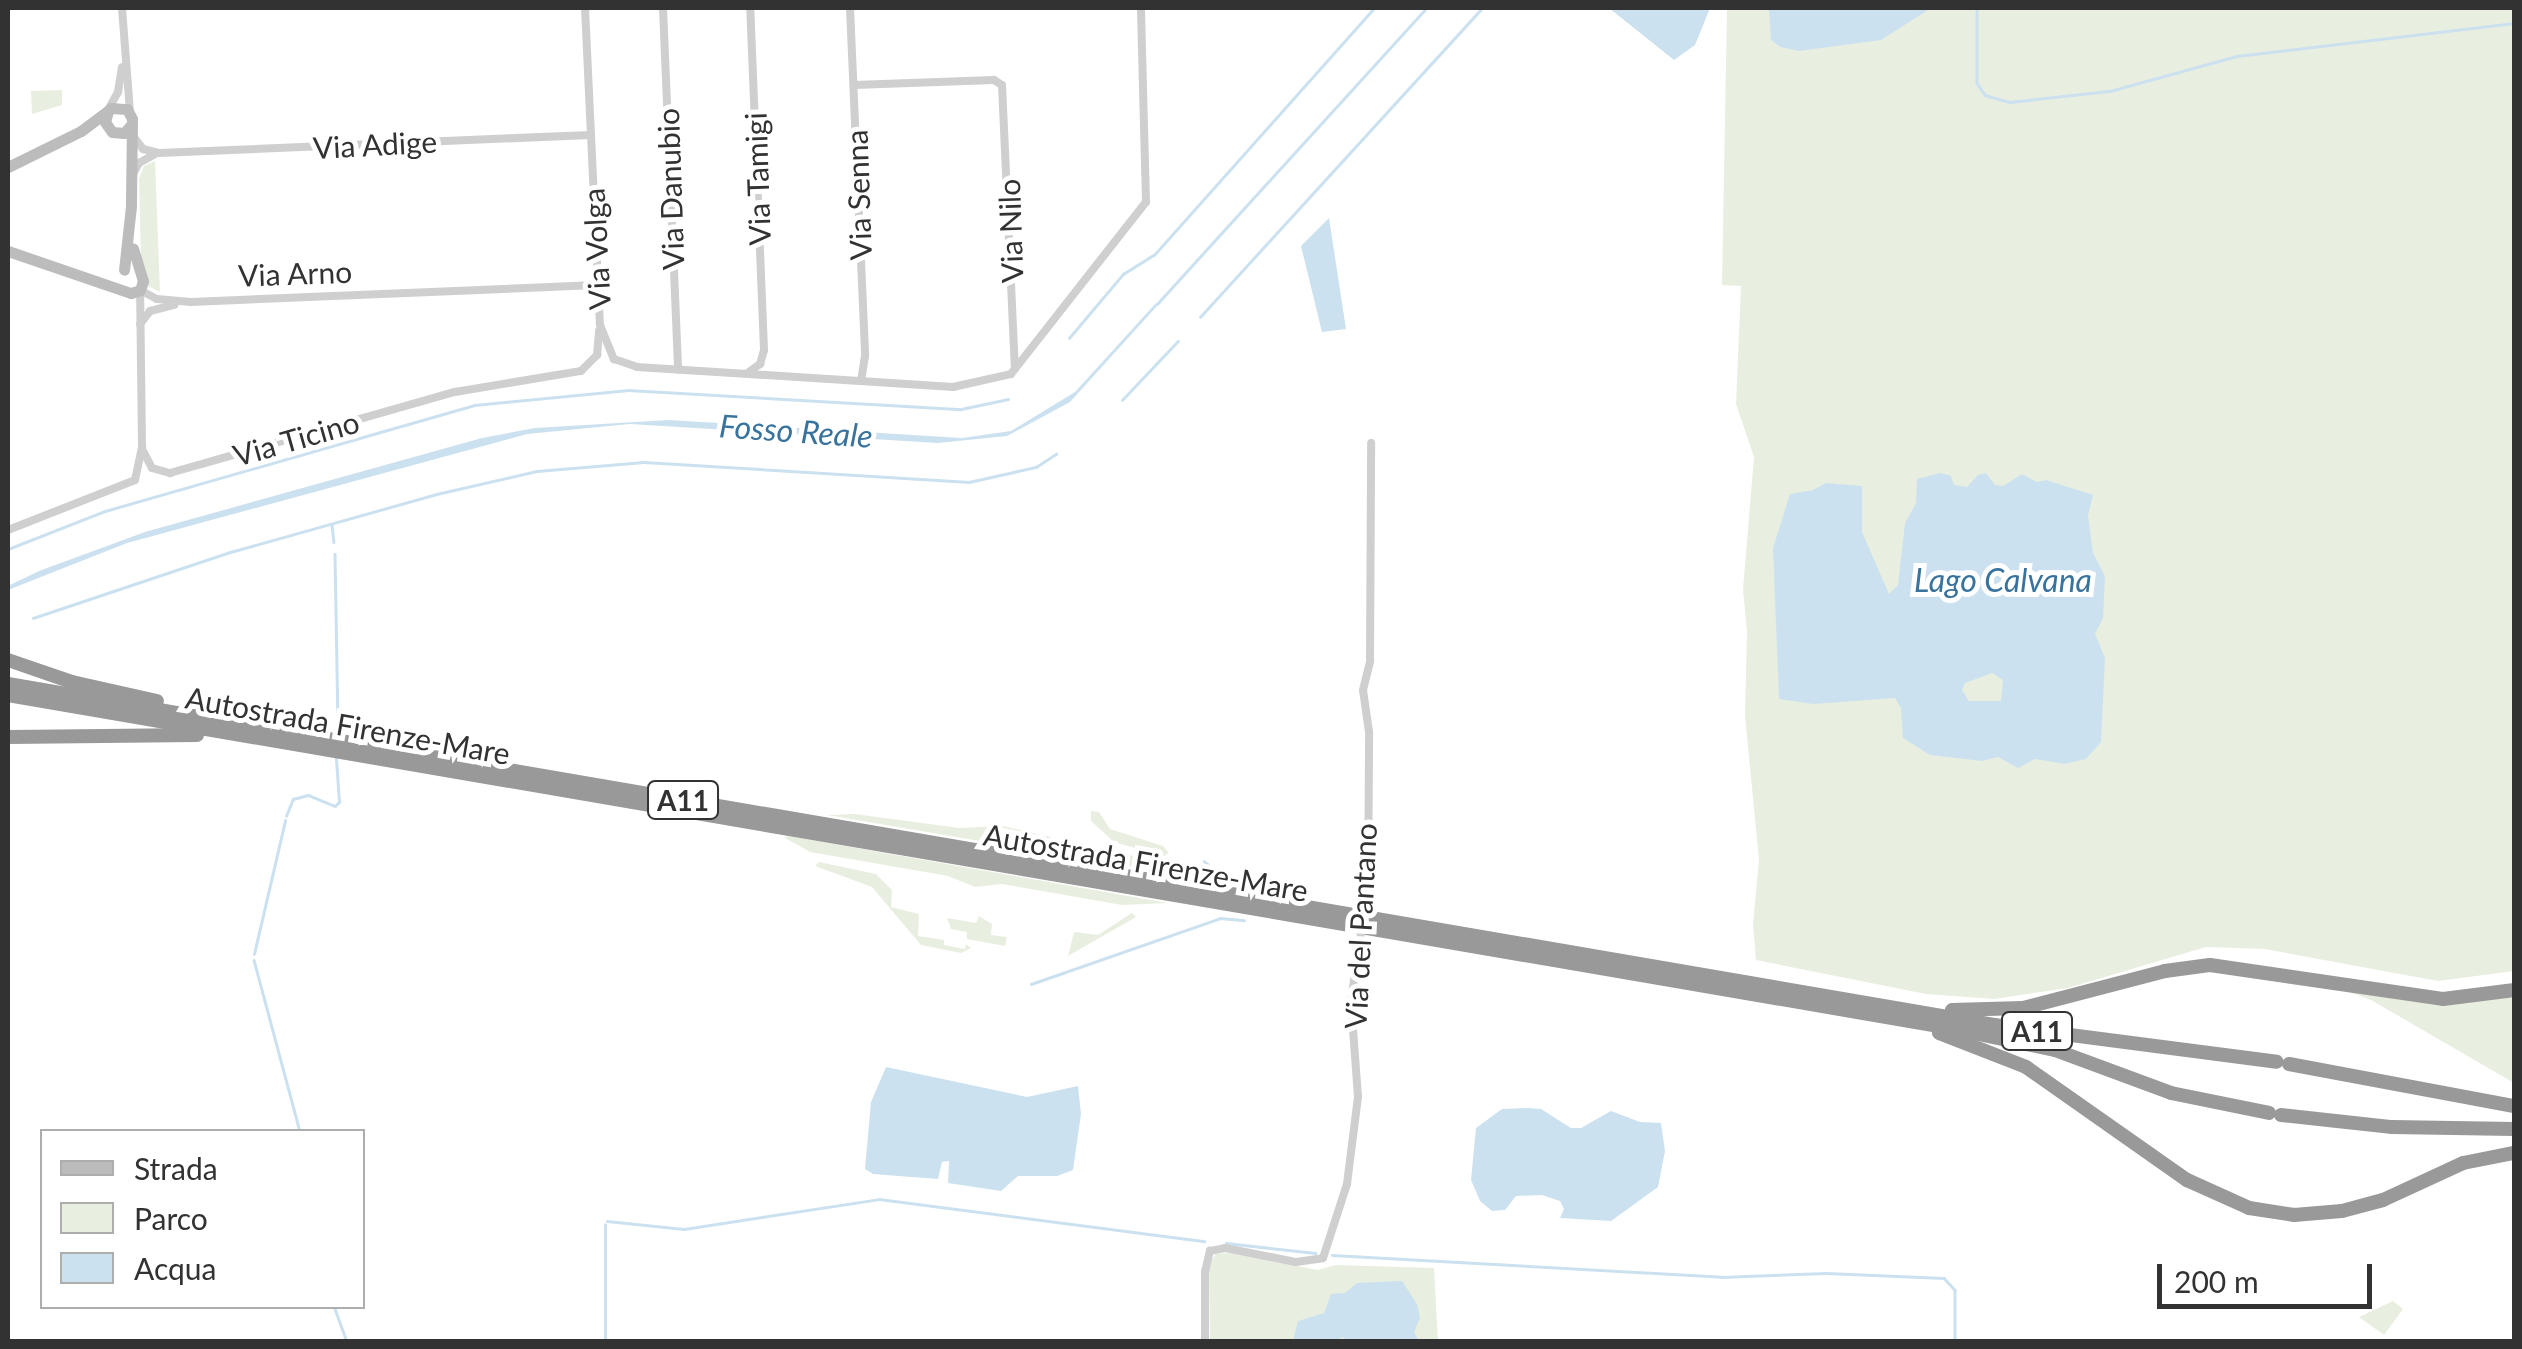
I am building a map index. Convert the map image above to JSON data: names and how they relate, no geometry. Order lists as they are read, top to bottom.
{
  "streets": {
    "highway": ["Autostrada Firenze-Mare", "A11"],
    "street": [
      "Via Adige",
      "Via Tamigi",
      "Via Danubio",
      "Via Senna",
      "Via Nilo",
      "Via Volga",
      "Via Arno",
      "Via Ticino",
      "Via del Pantano"
    ]
  },
  "crossings": [
    ["Via Adige", "Via Volga"],
    ["Via Danubio", "Via Volga"],
    ["Via Senna", "Via Nilo"],
    ["Via Senna", "Via Volga"],
    ["Via Volga", "Via Arno"],
    ["Via Volga", "Via Ticino"]
  ],
  "water": ["Fosso Reale", "Lago Calvana"],
  "legend": ["Strada", "Parco", "Acqua"],
  "scale_bar": "200 m"
}
